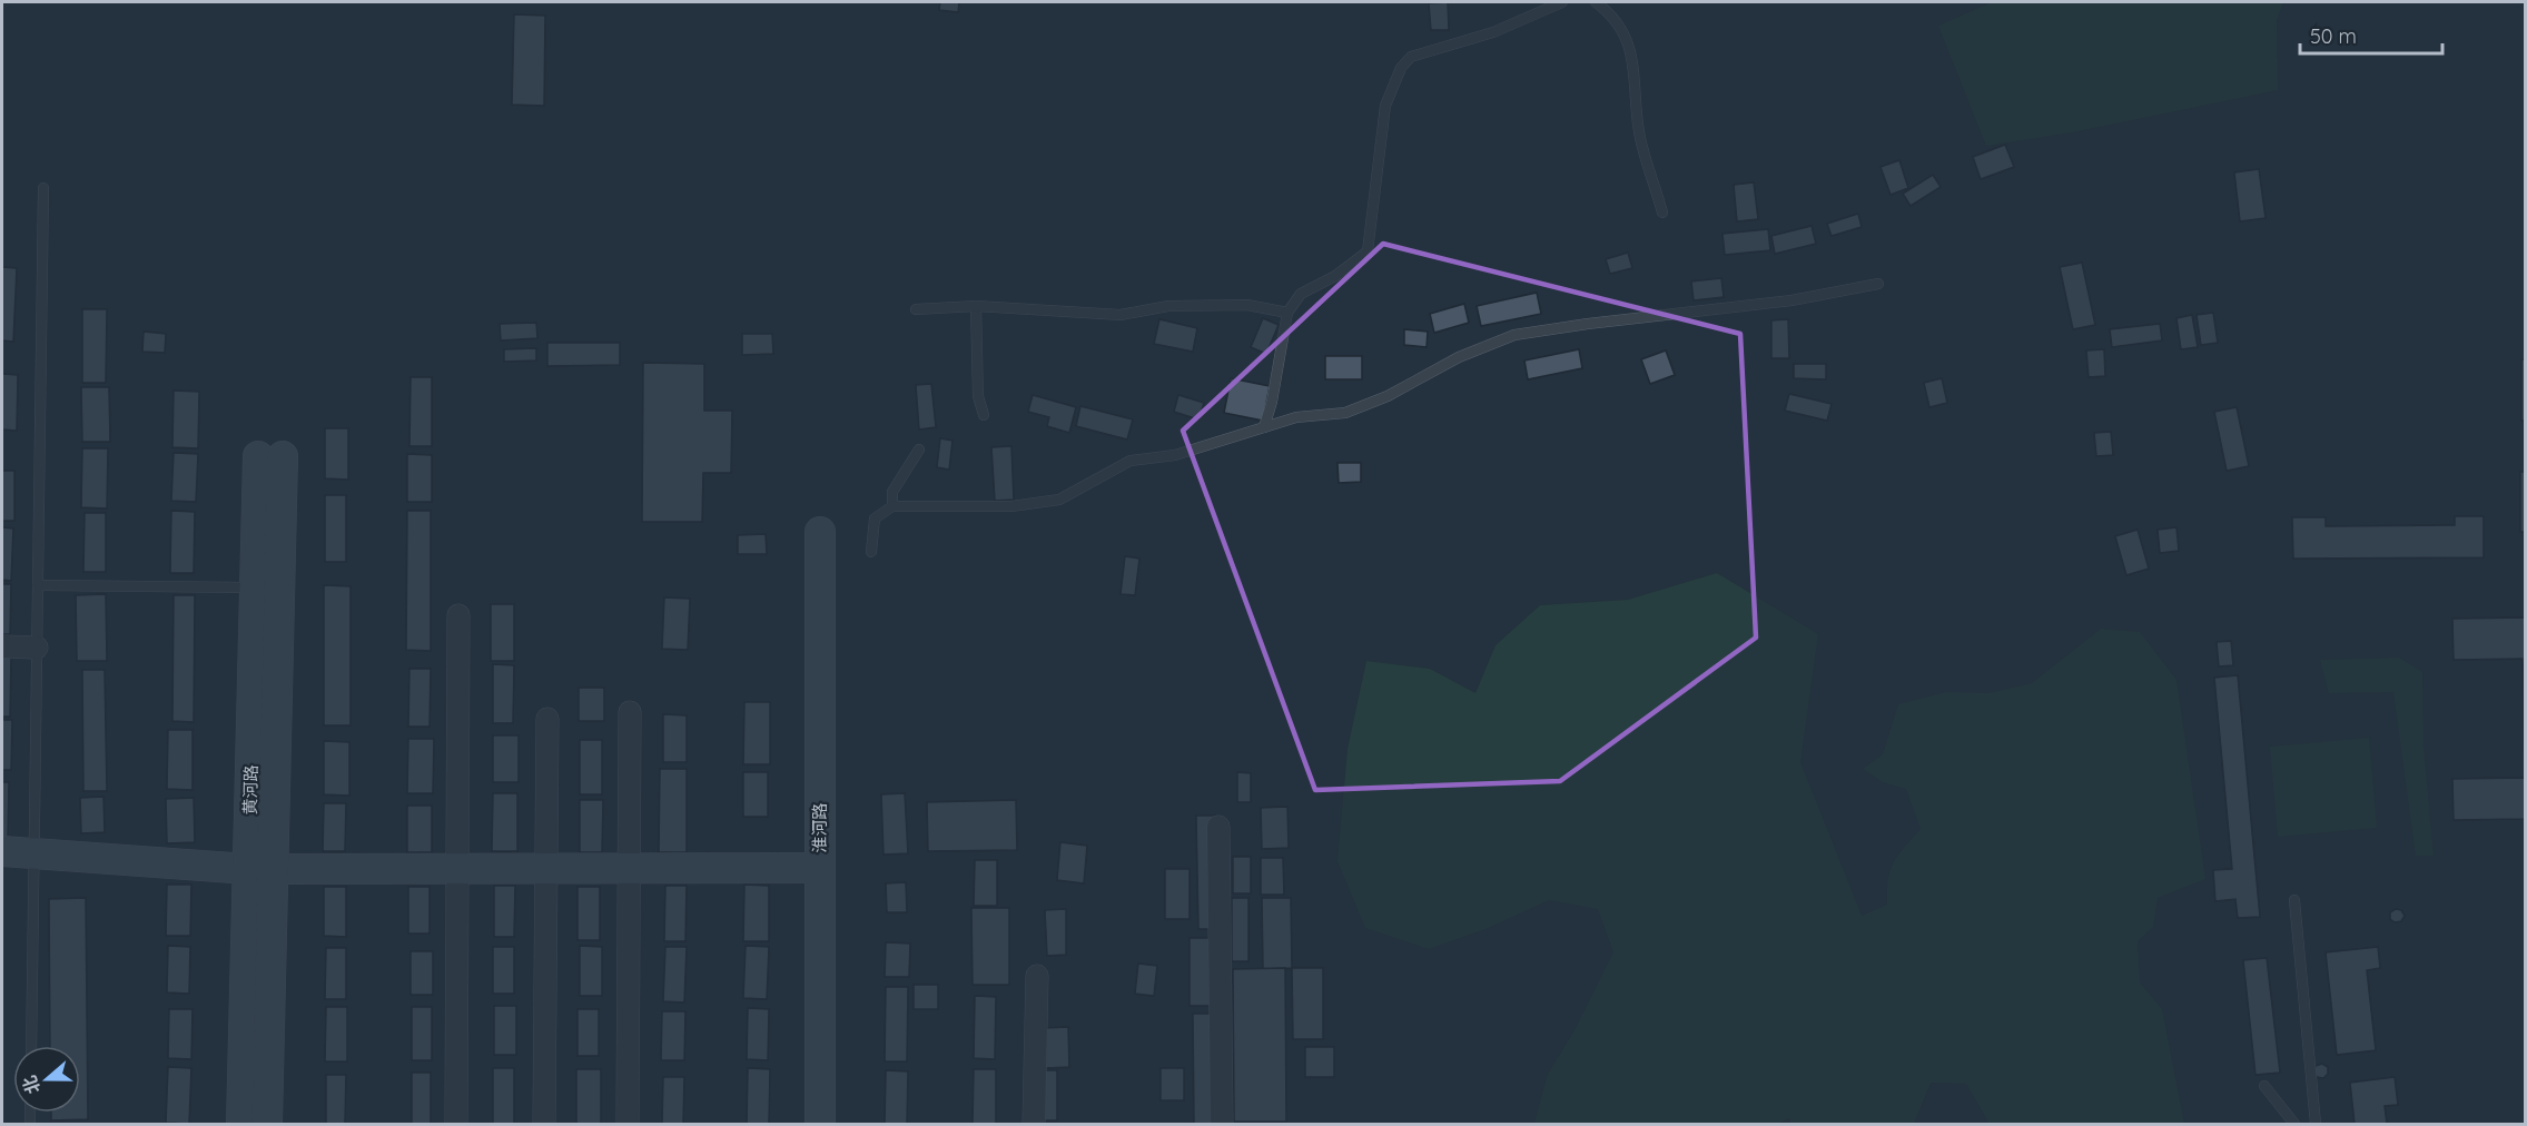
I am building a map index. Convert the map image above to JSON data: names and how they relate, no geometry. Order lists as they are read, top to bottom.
{
  "streets": {
    "street": ["黄河路", "淮河路"]
  },
  "scale_bar": "50 m",
  "north": "left"
}
